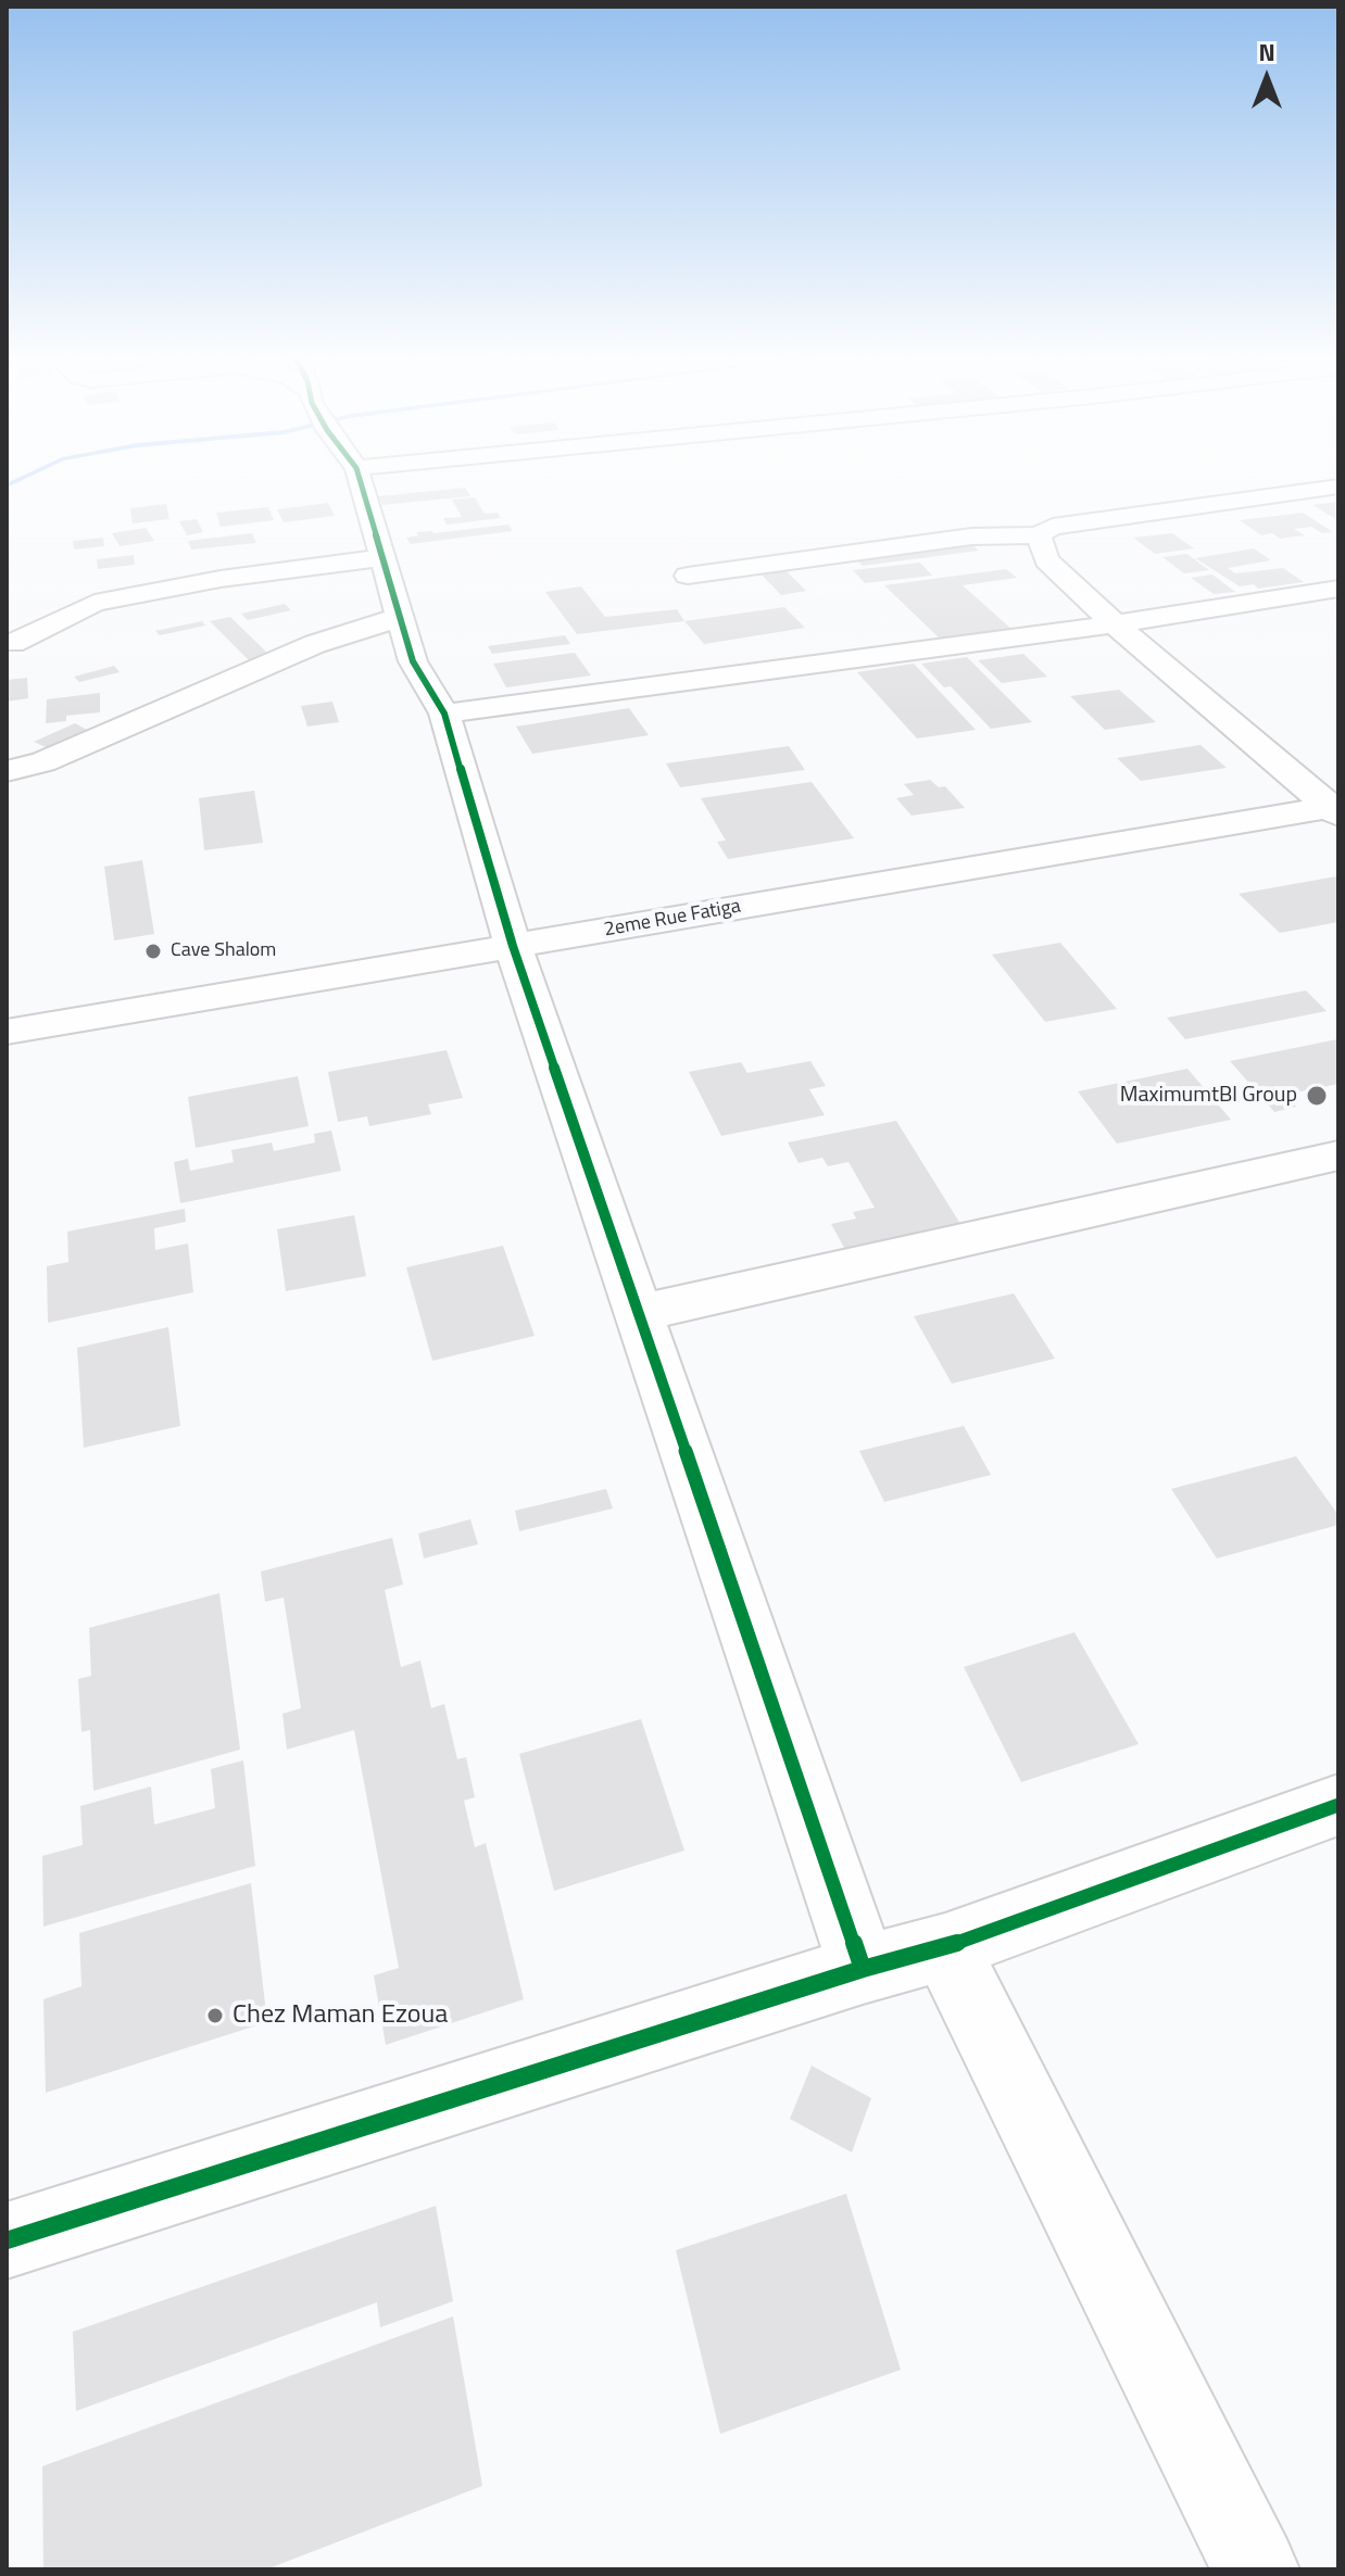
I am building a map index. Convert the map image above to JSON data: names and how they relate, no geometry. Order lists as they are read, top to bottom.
{
  "streets": {
    "street": ["2eme Rue Fatiga"]
  },
  "places": ["Cave Shalom", "MaximumtBl Group", "Chez Maman Ezoua"],
  "north": "top"
}
